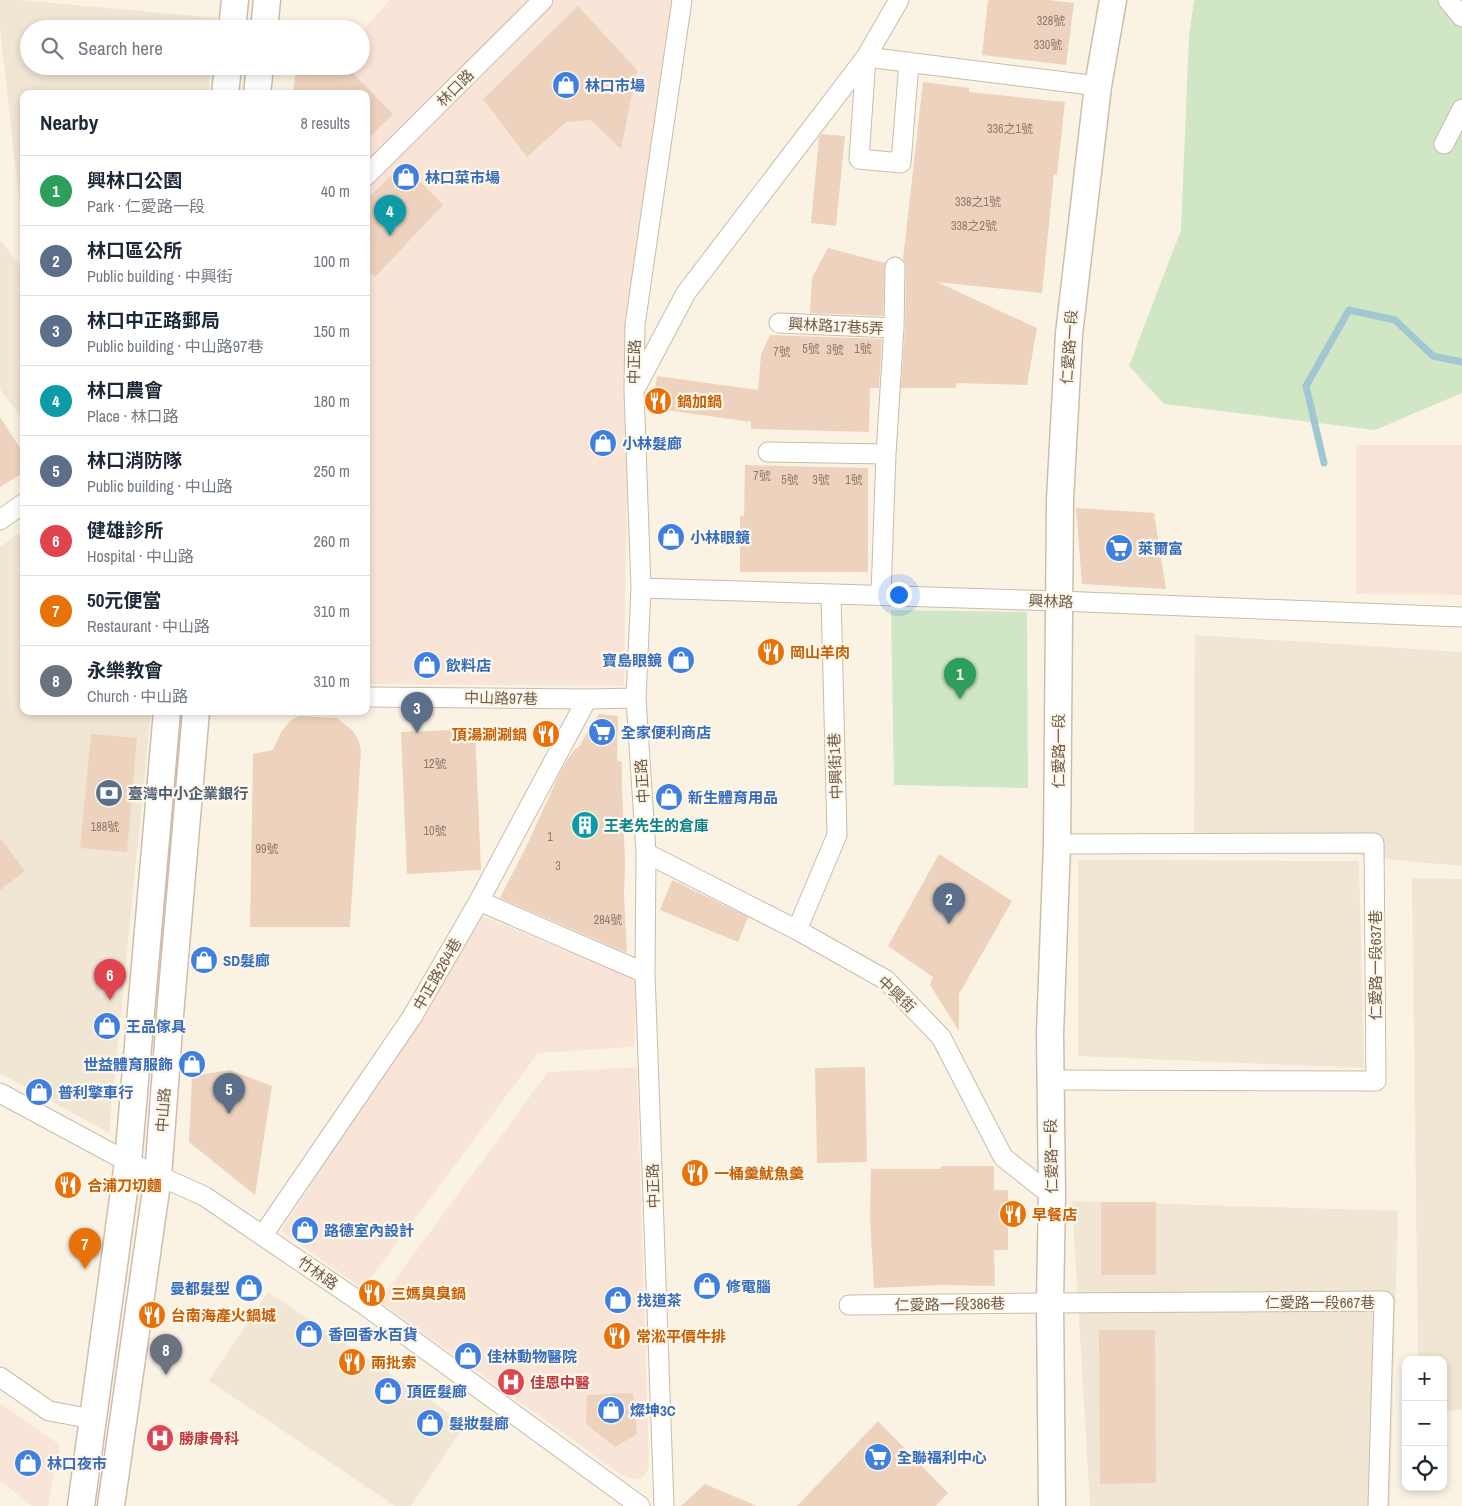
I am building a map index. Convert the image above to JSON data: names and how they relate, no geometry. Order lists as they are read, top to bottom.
{
  "streets": {
    "main road": ["仁愛路一段", "中山路"],
    "street": [
      "林口路",
      "興林路17巷5弄",
      "中正路",
      "興林路",
      "中山路97巷",
      "中興街1巷",
      "仁愛路一段637巷",
      "中正路264巷",
      "中興街",
      "竹林路",
      "仁愛路一段667巷",
      "仁愛路一段386巷"
    ]
  },
  "crossings": [
    ["仁愛路一段", "興林路"],
    ["仁愛路一段", "仁愛路一段637巷"],
    ["仁愛路一段", "中興街"],
    ["仁愛路一段", "仁愛路一段667巷"],
    ["仁愛路一段", "仁愛路一段386巷"],
    ["中正路", "興林路"],
    ["中正路", "中山路97巷"],
    ["中正路", "中興街"],
    ["興林路", "中興街1巷"],
    ["中山路97巷", "中正路264巷"],
    ["中興街1巷", "中興街"],
    ["中正路264巷", "竹林路"],
    ["中山路", "竹林路"],
    ["仁愛路一段667巷", "仁愛路一段386巷"]
  ],
  "places": {
    "shop": [
      "林口市場",
      "林口菜市場",
      "小林髮廊",
      "小林眼鏡",
      "寶島眼鏡",
      "飲料店",
      "新生體育用品",
      "SD髮廊",
      "王品傢具",
      "世益體育服飾",
      "普利擎車行",
      "路德室內設計",
      "修電腦",
      "曼都髮型",
      "找道茶",
      "香回香水百貨",
      "佳林動物醫院",
      "頂匠髮廊",
      "燦坤3C",
      "髮妝髮廊",
      "林口夜市"
    ],
    "restaurant": [
      "鍋加鍋",
      "岡山羊肉",
      "頂湯涮涮鍋",
      "一桶羹魷魚羹",
      "合浦刀切麵",
      "早餐店",
      "三媽臭臭鍋",
      "台南海產火鍋城",
      "常淞平價牛排",
      "兩批索"
    ],
    "supermarket": ["萊爾富", "全家便利商店", "全聯福利中心"],
    "bank": ["臺灣中小企業銀行"],
    "building": ["王老先生的倉庫"],
    "hospital": ["佳恩中醫", "勝康骨科"]
  },
  "house_numbers": [
    "328號",
    "330號",
    "336之1號",
    "338之1號",
    "338之2號",
    "5號",
    "1號",
    "3號",
    "7號",
    "7號",
    "5號",
    "3號",
    "1號",
    "12號",
    "188號",
    "10號",
    "1",
    "99號",
    "3",
    "284號"
  ],
  "page": {
    "search": "Search here",
    "heading": ["Nearby", "8 results"],
    "list": [
      {
        "mark": "1",
        "name": "興林口公園",
        "note": "Park · 仁愛路一段",
        "value": "40 m"
      },
      {
        "mark": "2",
        "name": "林口區公所",
        "note": "Public building · 中興街",
        "value": "100 m"
      },
      {
        "mark": "3",
        "name": "林口中正路郵局",
        "note": "Public building · 中山路97巷",
        "value": "150 m"
      },
      {
        "mark": "4",
        "name": "林口農會",
        "note": "Place · 林口路",
        "value": "180 m"
      },
      {
        "mark": "5",
        "name": "林口消防隊",
        "note": "Public building · 中山路",
        "value": "250 m"
      },
      {
        "mark": "6",
        "name": "健雄診所",
        "note": "Hospital · 中山路",
        "value": "260 m"
      },
      {
        "mark": "7",
        "name": "50元便當",
        "note": "Restaurant · 中山路",
        "value": "310 m"
      },
      {
        "mark": "8",
        "name": "永樂教會",
        "note": "Church · 中山路",
        "value": "310 m"
      }
    ],
    "pins": [
      "4",
      "1",
      "3",
      "2",
      "6",
      "5",
      "7",
      "8"
    ],
    "map_buttons": ["+", "−"]
  }
}
